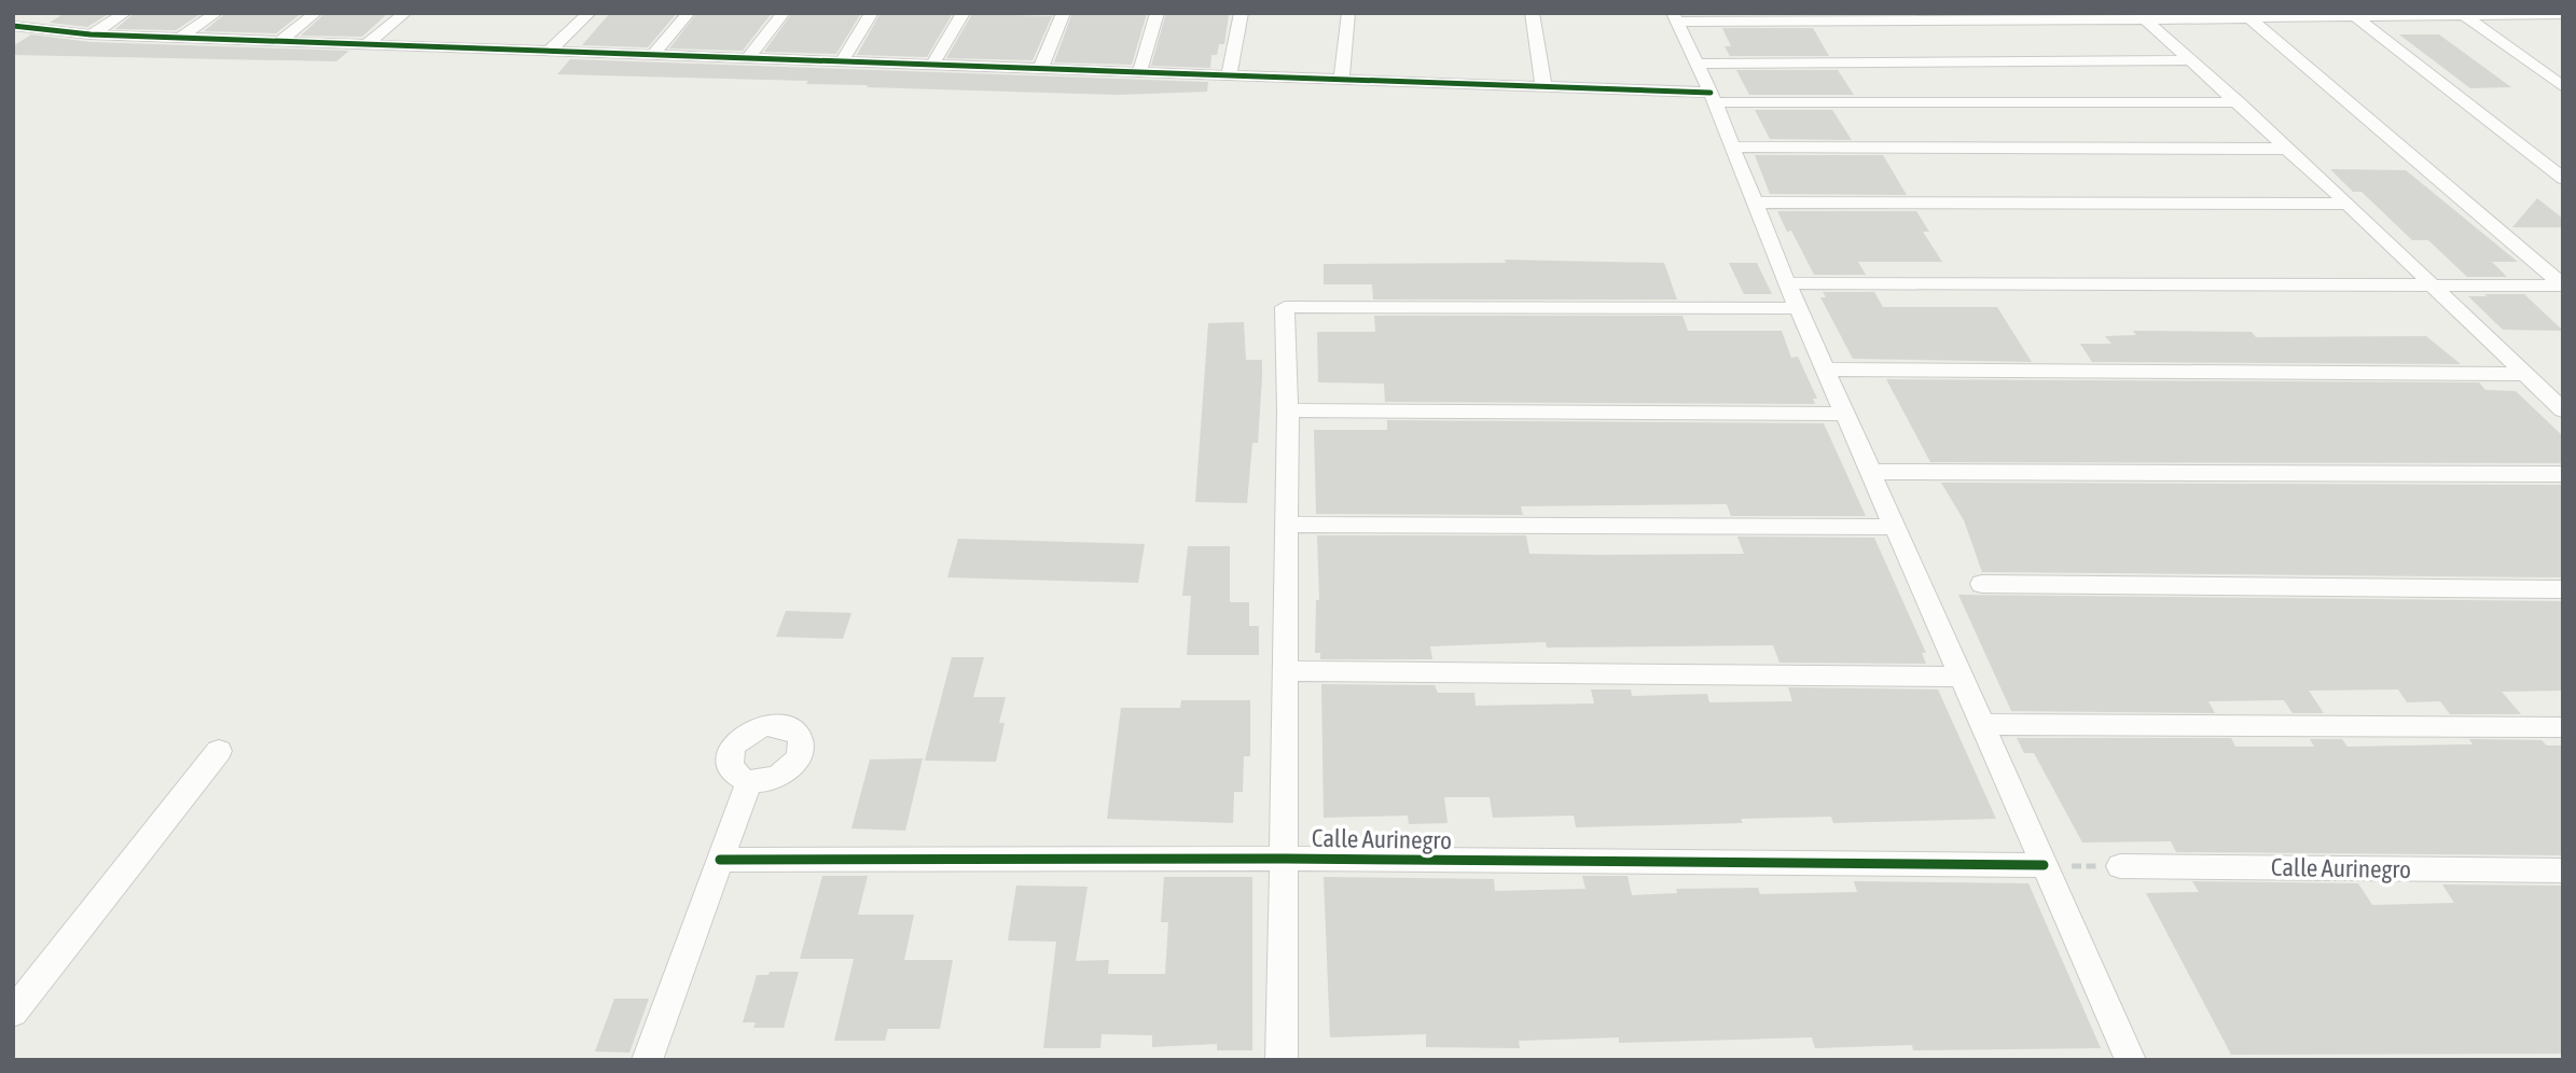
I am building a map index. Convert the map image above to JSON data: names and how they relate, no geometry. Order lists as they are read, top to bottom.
{
  "streets": {
    "street": ["Calle Aurinegro"]
  }
}
